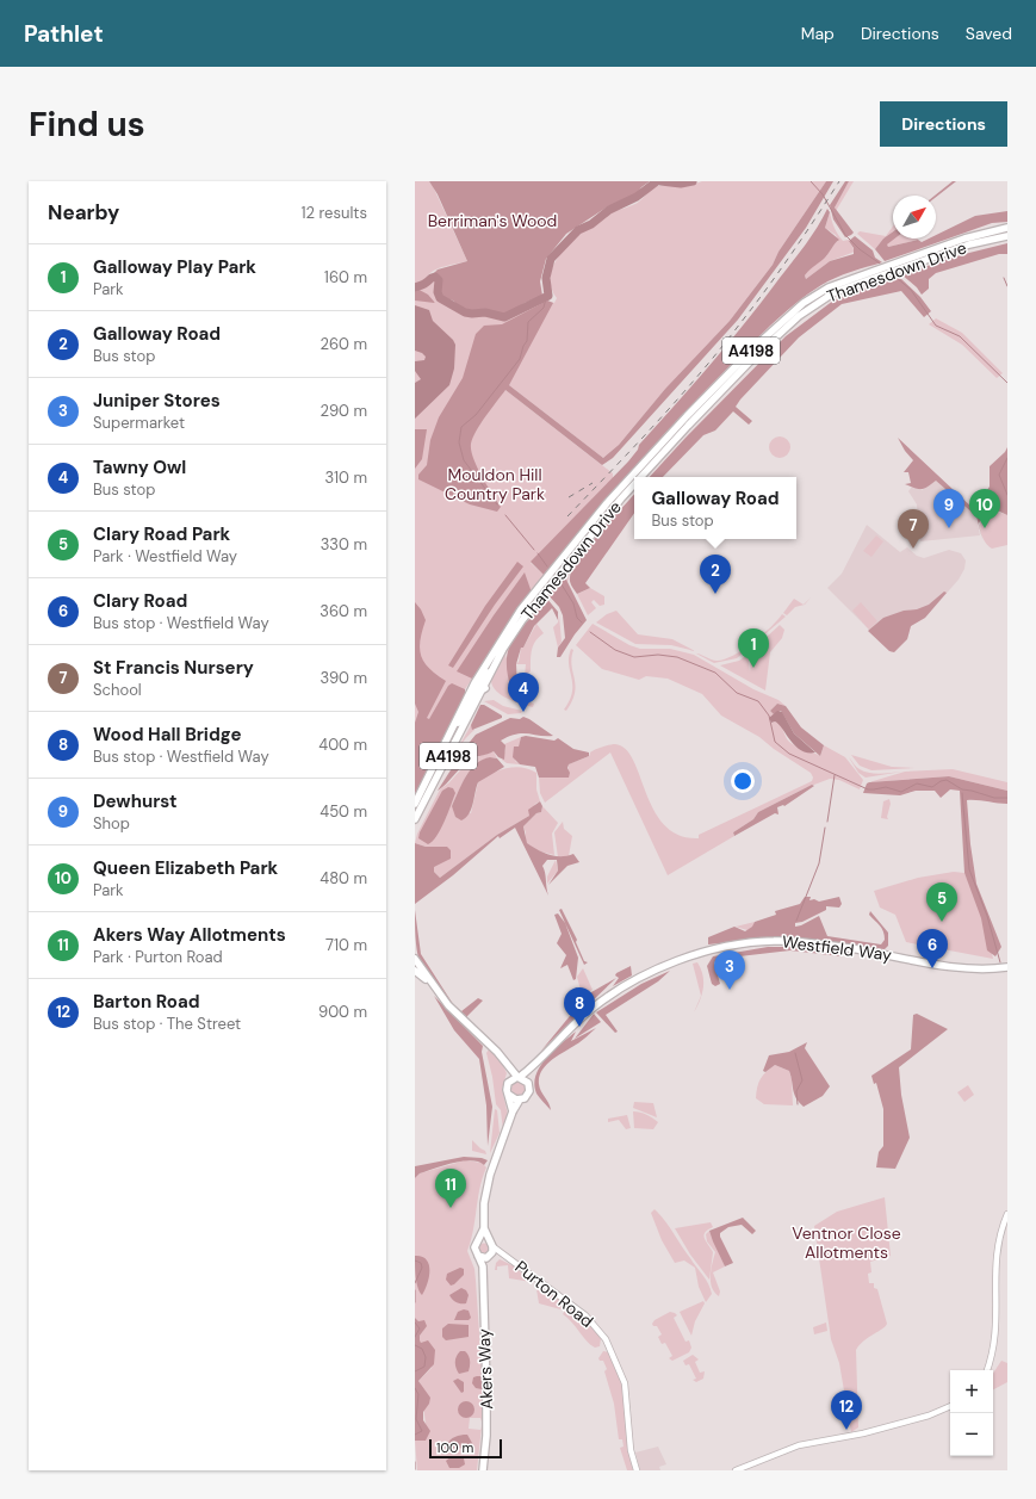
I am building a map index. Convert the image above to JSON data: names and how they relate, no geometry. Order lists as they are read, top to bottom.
{
  "streets": {
    "main road": [
      "Thamesdown Drive",
      "A4198",
      "Westfield Way",
      "Akers Way"
    ],
    "street": ["Purton Road"]
  },
  "crossings": [
    ["Thamesdown Drive", "A4198"],
    ["Purton Road", "Akers Way"]
  ],
  "parks": ["Berriman's Wood", "Mouldon Hill Country Park", "Ventnor Close Allotments"],
  "scale_bar": "100 m",
  "north": "top right",
  "page": {
    "header": "Pathlet",
    "nav": ["Map", "Directions", "Saved"],
    "buttons": "Directions",
    "title": "Find us",
    "heading": ["Nearby", "12 results"],
    "list": [
      {
        "mark": "1",
        "name": "Galloway Play Park",
        "note": "Park",
        "value": "160 m"
      },
      {
        "mark": "2",
        "name": "Galloway Road",
        "note": "Bus stop",
        "value": "260 m"
      },
      {
        "mark": "3",
        "name": "Juniper Stores",
        "note": "Supermarket",
        "value": "290 m"
      },
      {
        "mark": "4",
        "name": "Tawny Owl",
        "note": "Bus stop",
        "value": "310 m"
      },
      {
        "mark": "5",
        "name": "Clary Road Park",
        "note": "Park · Westfield Way",
        "value": "330 m"
      },
      {
        "mark": "6",
        "name": "Clary Road",
        "note": "Bus stop · Westfield Way",
        "value": "360 m"
      },
      {
        "mark": "7",
        "name": "St Francis Nursery",
        "note": "School",
        "value": "390 m"
      },
      {
        "mark": "8",
        "name": "Wood Hall Bridge",
        "note": "Bus stop · Westfield Way",
        "value": "400 m"
      },
      {
        "mark": "9",
        "name": "Dewhurst",
        "note": "Shop",
        "value": "450 m"
      },
      {
        "mark": "10",
        "name": "Queen Elizabeth Park",
        "note": "Park",
        "value": "480 m"
      },
      {
        "mark": "11",
        "name": "Akers Way Allotments",
        "note": "Park · Purton Road",
        "value": "710 m"
      },
      {
        "mark": "12",
        "name": "Barton Road",
        "note": "Bus stop · The Street",
        "value": "900 m"
      }
    ],
    "popup": ["Galloway Road", "Bus stop"],
    "pins": [
      "9",
      "10",
      "7",
      "2",
      "1",
      "4",
      "5",
      "6",
      "3",
      "8",
      "11",
      "12"
    ],
    "map_buttons": ["+", "−"],
    "scale": "100 m"
  }
}
